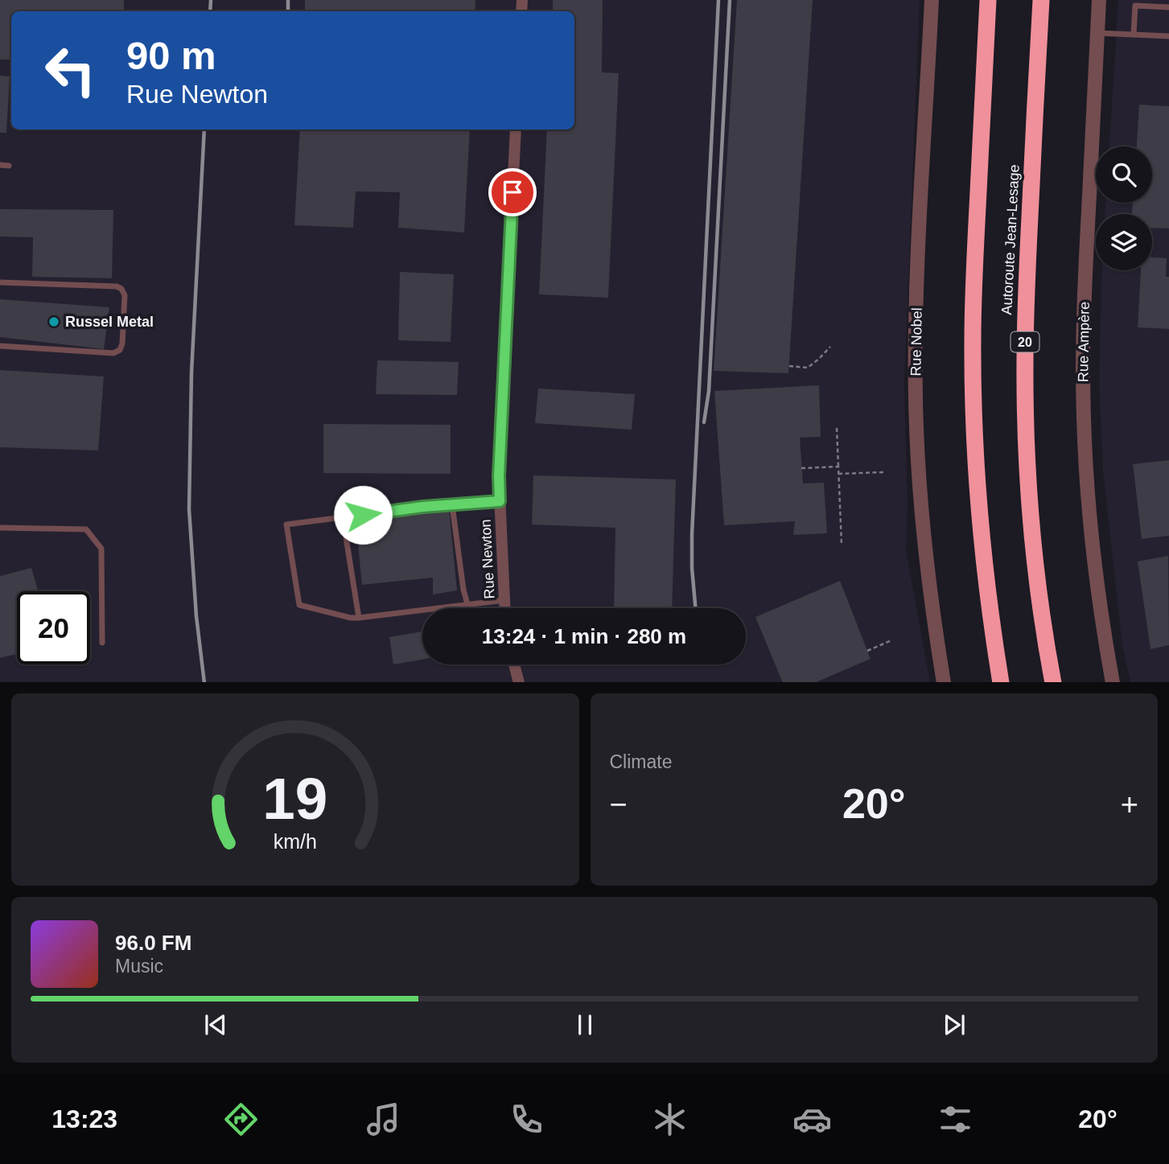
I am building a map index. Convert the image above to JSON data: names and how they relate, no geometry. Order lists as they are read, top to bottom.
{
  "streets": {
    "highway": ["Autoroute Jean-Lesage", "20"],
    "street": ["Rue Nobel", "Rue Ampère", "Rue Newton"]
  },
  "places": ["Russel Metal"],
  "page": {
    "turn": ["90 m", "Rue Newton"],
    "limit": "20",
    "trip": "13:24 · 1 min · 280 m",
    "tile": "Climate",
    "heat": ["−", "20°", "+"],
    "song": ["96.0 FM", "Music"],
    "tabs": ["13:23", "20°"],
    "gauge": ["19", "km/h"]
  }
}
